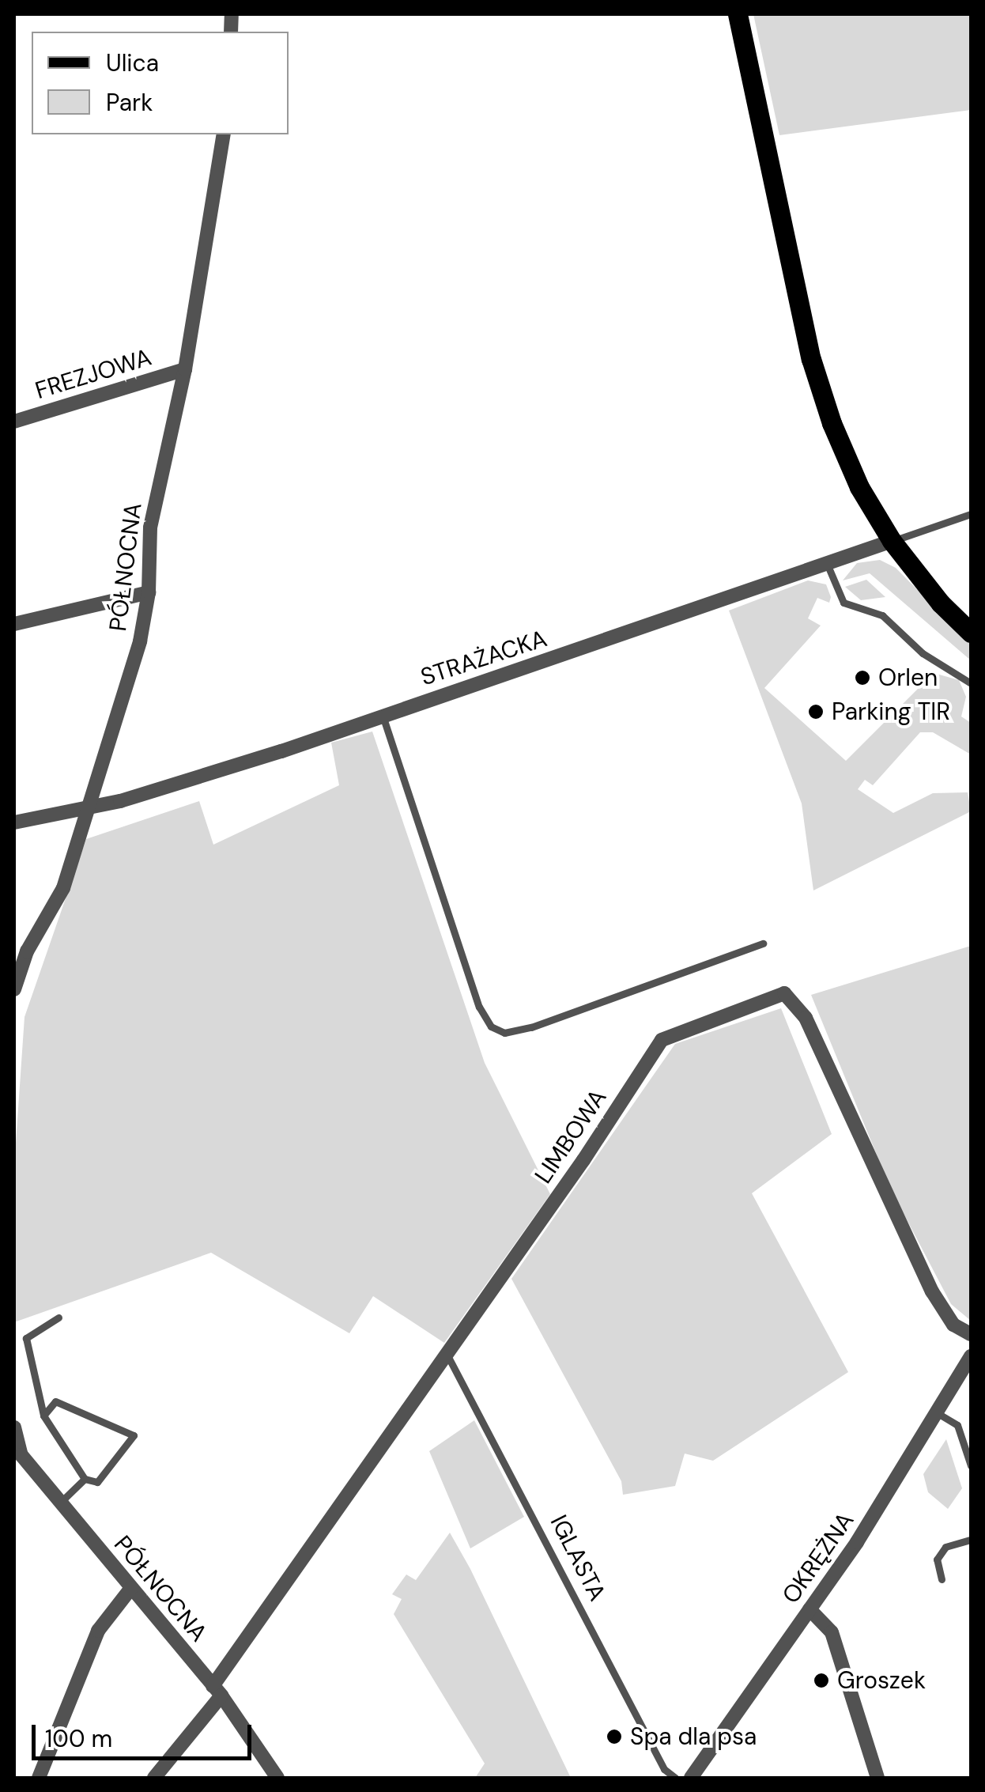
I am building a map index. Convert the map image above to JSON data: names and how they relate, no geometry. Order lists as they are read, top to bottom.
{
  "streets": {
    "street": [
      "FREZJOWA",
      "PÓŁNOCNA",
      "STRAŻACKA",
      "LIMBOWA",
      "OKRĘŻNA"
    ],
    "lane": ["IGLASTA"]
  },
  "crossings": [
    ["FREZJOWA", "PÓŁNOCNA"],
    ["PÓŁNOCNA", "STRAŻACKA"],
    ["PÓŁNOCNA", "LIMBOWA"],
    ["LIMBOWA", "IGLASTA"]
  ],
  "places": [
    "Orlen",
    "Parking TIR",
    "Groszek",
    "Spa dla psa"
  ],
  "legend": ["Ulica", "Park"],
  "scale_bar": "100 m"
}
